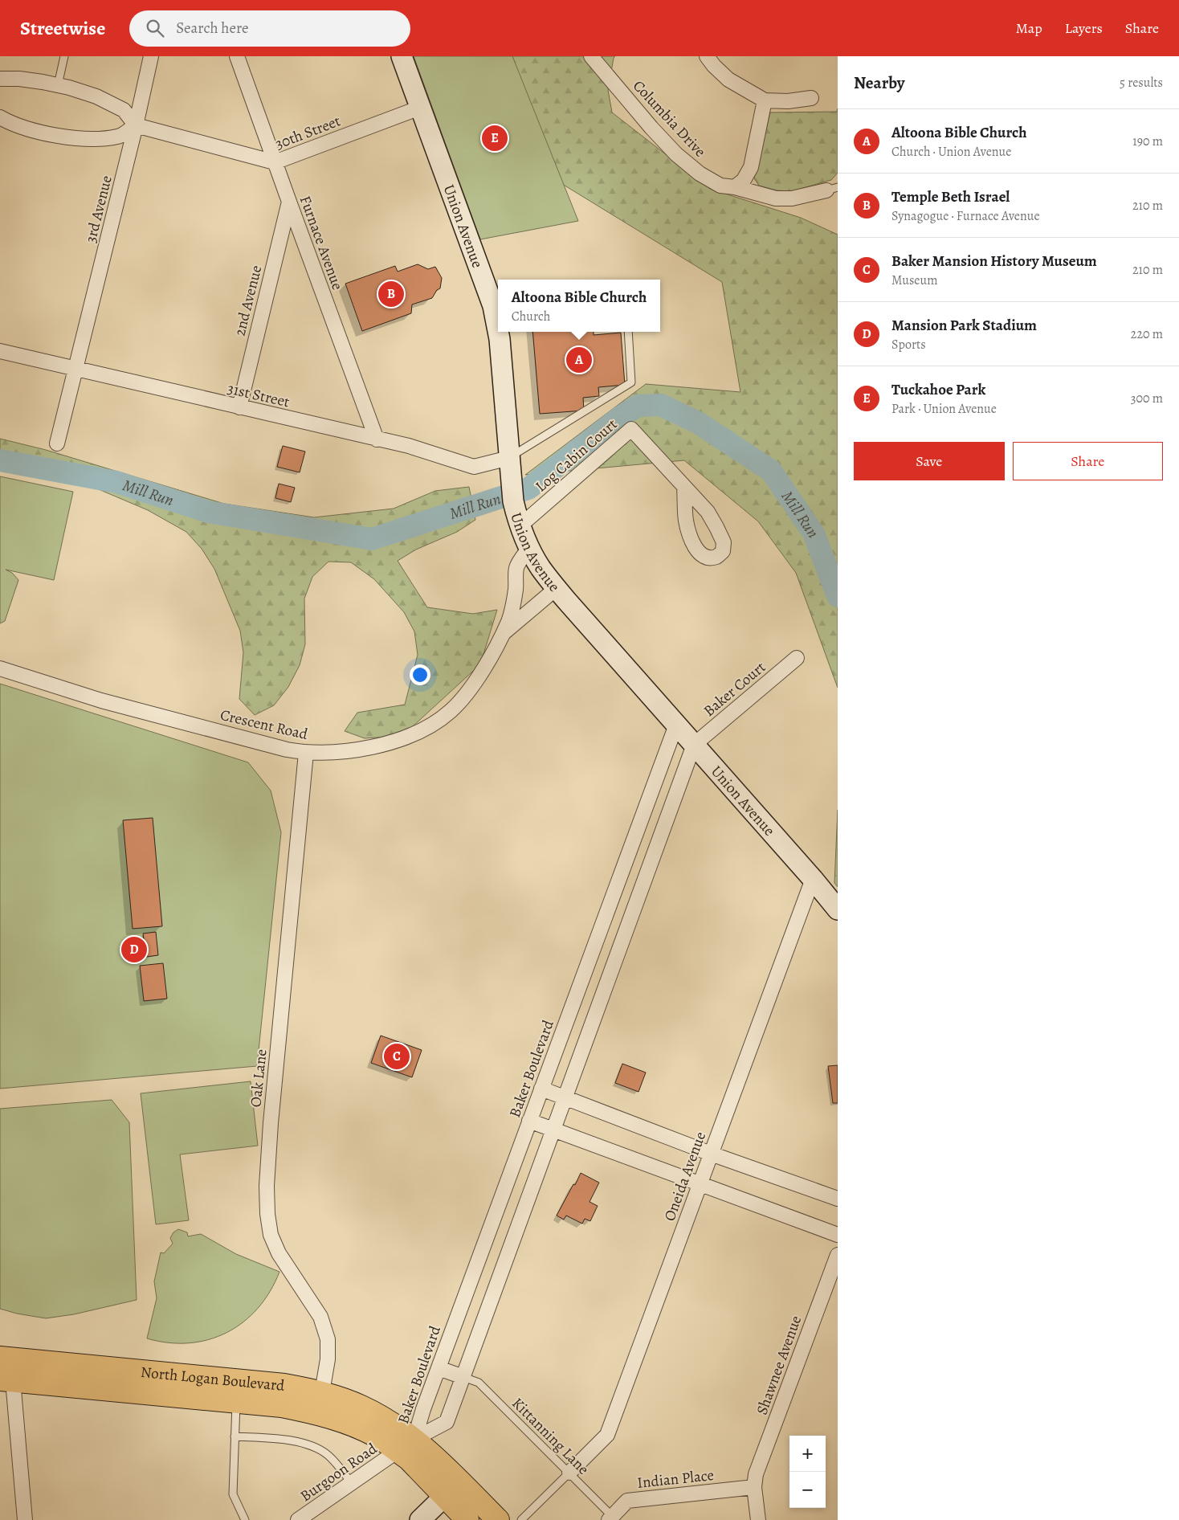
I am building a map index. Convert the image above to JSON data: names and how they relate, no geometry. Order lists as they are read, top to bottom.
{
  "streets": {
    "main road": ["Union Avenue", "North Logan Boulevard"],
    "street": [
      "Columbia Drive",
      "30th Street",
      "3rd Avenue",
      "Furnace Avenue",
      "2nd Avenue",
      "31st Street",
      "Log Cabin Court",
      "Baker Court",
      "Crescent Road",
      "Baker Boulevard",
      "Oak Lane",
      "Oneida Avenue",
      "Shawnee Avenue",
      "Burgoon Road",
      "Indian Place"
    ],
    "lane": ["Kittanning Lane"]
  },
  "crossings": [
    ["30th Street", "3rd Avenue"],
    ["30th Street", "Union Avenue"],
    ["30th Street", "Furnace Avenue"],
    ["3rd Avenue", "31st Street"],
    ["Union Avenue", "31st Street"],
    ["Union Avenue", "Log Cabin Court"],
    ["Union Avenue", "Baker Court"],
    ["Union Avenue", "Crescent Road"],
    ["Union Avenue", "Baker Boulevard"],
    ["Union Avenue", "Oneida Avenue"],
    ["Furnace Avenue", "2nd Avenue"],
    ["Furnace Avenue", "31st Street"],
    ["2nd Avenue", "31st Street"],
    ["Baker Court", "Baker Boulevard"],
    ["Crescent Road", "Oak Lane"],
    ["Baker Boulevard", "North Logan Boulevard"],
    ["Baker Boulevard", "Kittanning Lane"],
    ["Baker Boulevard", "Burgoon Road"],
    ["Oak Lane", "North Logan Boulevard"],
    ["Oneida Avenue", "Kittanning Lane"],
    ["Shawnee Avenue", "Indian Place"],
    ["North Logan Boulevard", "Burgoon Road"],
    ["Kittanning Lane", "Indian Place"]
  ],
  "water": ["Mill Run"],
  "page": {
    "header": "Streetwise",
    "search": "Search here",
    "nav": ["Map", "Layers", "Share"],
    "heading": ["Nearby", "5 results"],
    "list": [
      {
        "mark": "A",
        "name": "Altoona Bible Church",
        "note": "Church · Union Avenue",
        "value": "190 m"
      },
      {
        "mark": "B",
        "name": "Temple Beth Israel",
        "note": "Synagogue · Furnace Avenue",
        "value": "210 m"
      },
      {
        "mark": "C",
        "name": "Baker Mansion History Museum",
        "note": "Museum",
        "value": "210 m"
      },
      {
        "mark": "D",
        "name": "Mansion Park Stadium",
        "note": "Sports",
        "value": "220 m"
      },
      {
        "mark": "E",
        "name": "Tuckahoe Park",
        "note": "Park · Union Avenue",
        "value": "300 m"
      }
    ],
    "pins": [
      "E",
      "B",
      "A",
      "D",
      "C"
    ],
    "popup": ["Altoona Bible Church", "Church"],
    "buttons": ["Save", "Share"],
    "map_buttons": ["+", "−"]
  }
}
